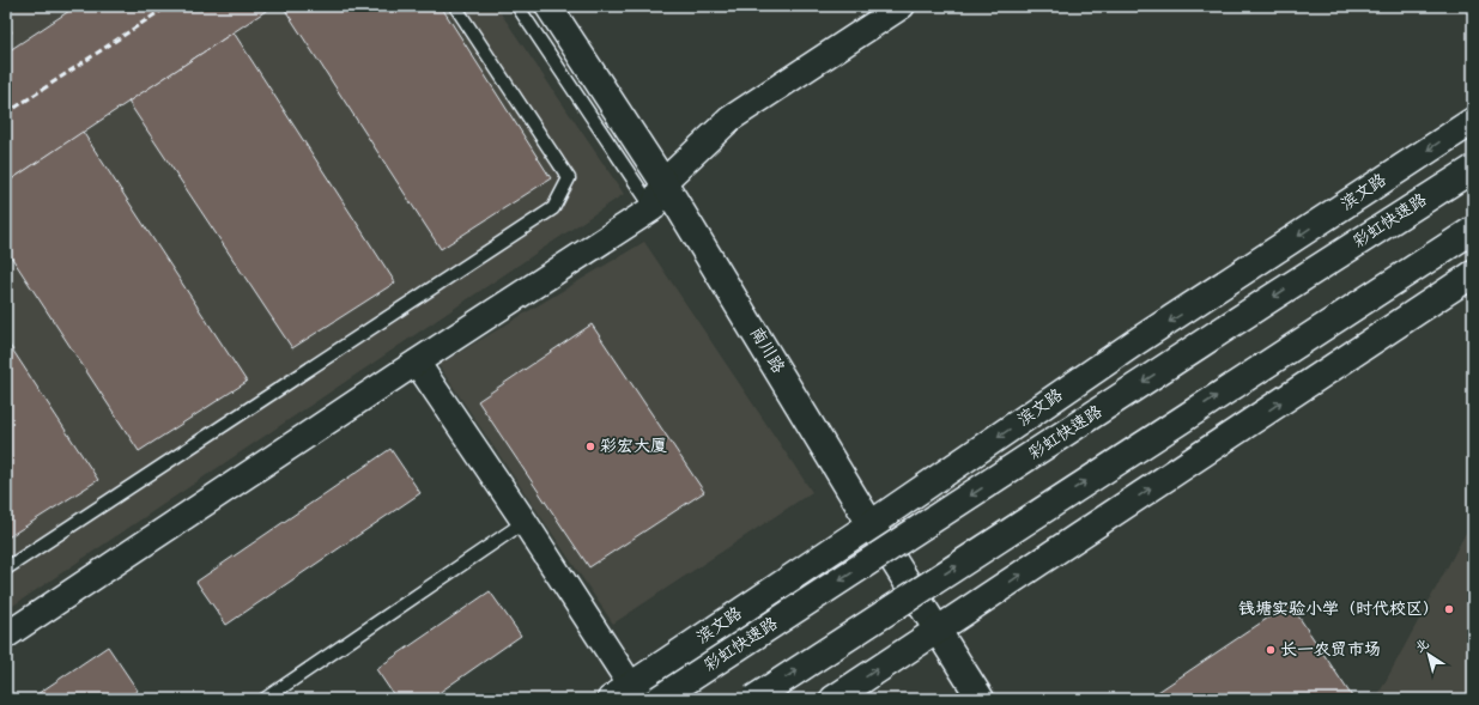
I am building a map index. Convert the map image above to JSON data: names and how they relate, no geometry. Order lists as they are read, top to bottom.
{
  "streets": {
    "main road": ["滨文路", "彩虹快速路", "南川路"]
  },
  "crossings": [
    ["滨文路", "南川路"]
  ],
  "places": ["彩宏大厦", "钱塘实验小学（时代校区）", "长一农贸市场"],
  "north": "top left"
}
